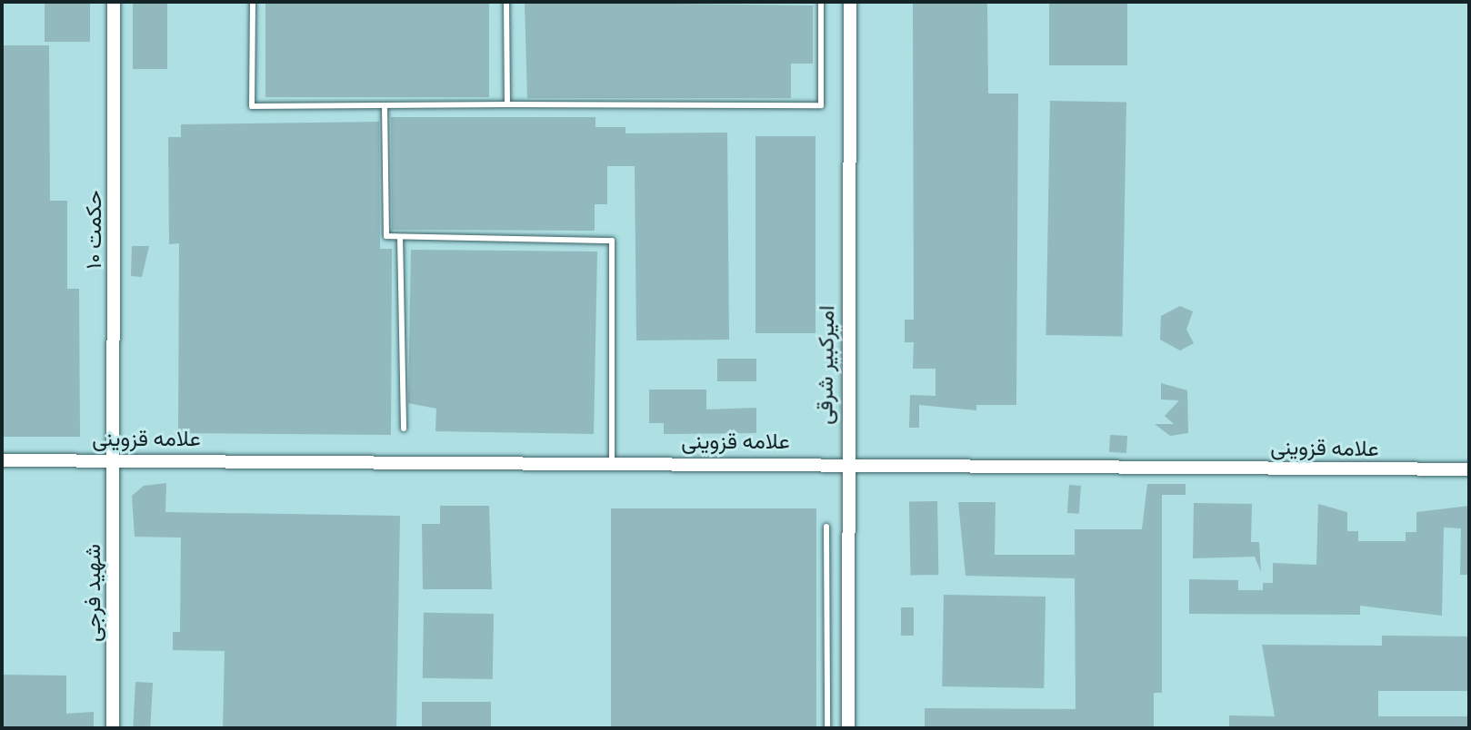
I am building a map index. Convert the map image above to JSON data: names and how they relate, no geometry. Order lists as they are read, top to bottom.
{
  "streets": {
    "street": [
      "حکمت ۱۰",
      "امیرکبیر شرقی",
      "علامه قزوینی",
      "شهید فرجی"
    ]
  },
  "crossings": [
    ["حکمت ۱۰", "علامه قزوینی"],
    ["حکمت ۱۰", "شهید فرجی"],
    ["امیرکبیر شرقی", "علامه قزوینی"],
    ["علامه قزوینی", "شهید فرجی"]
  ]
}
